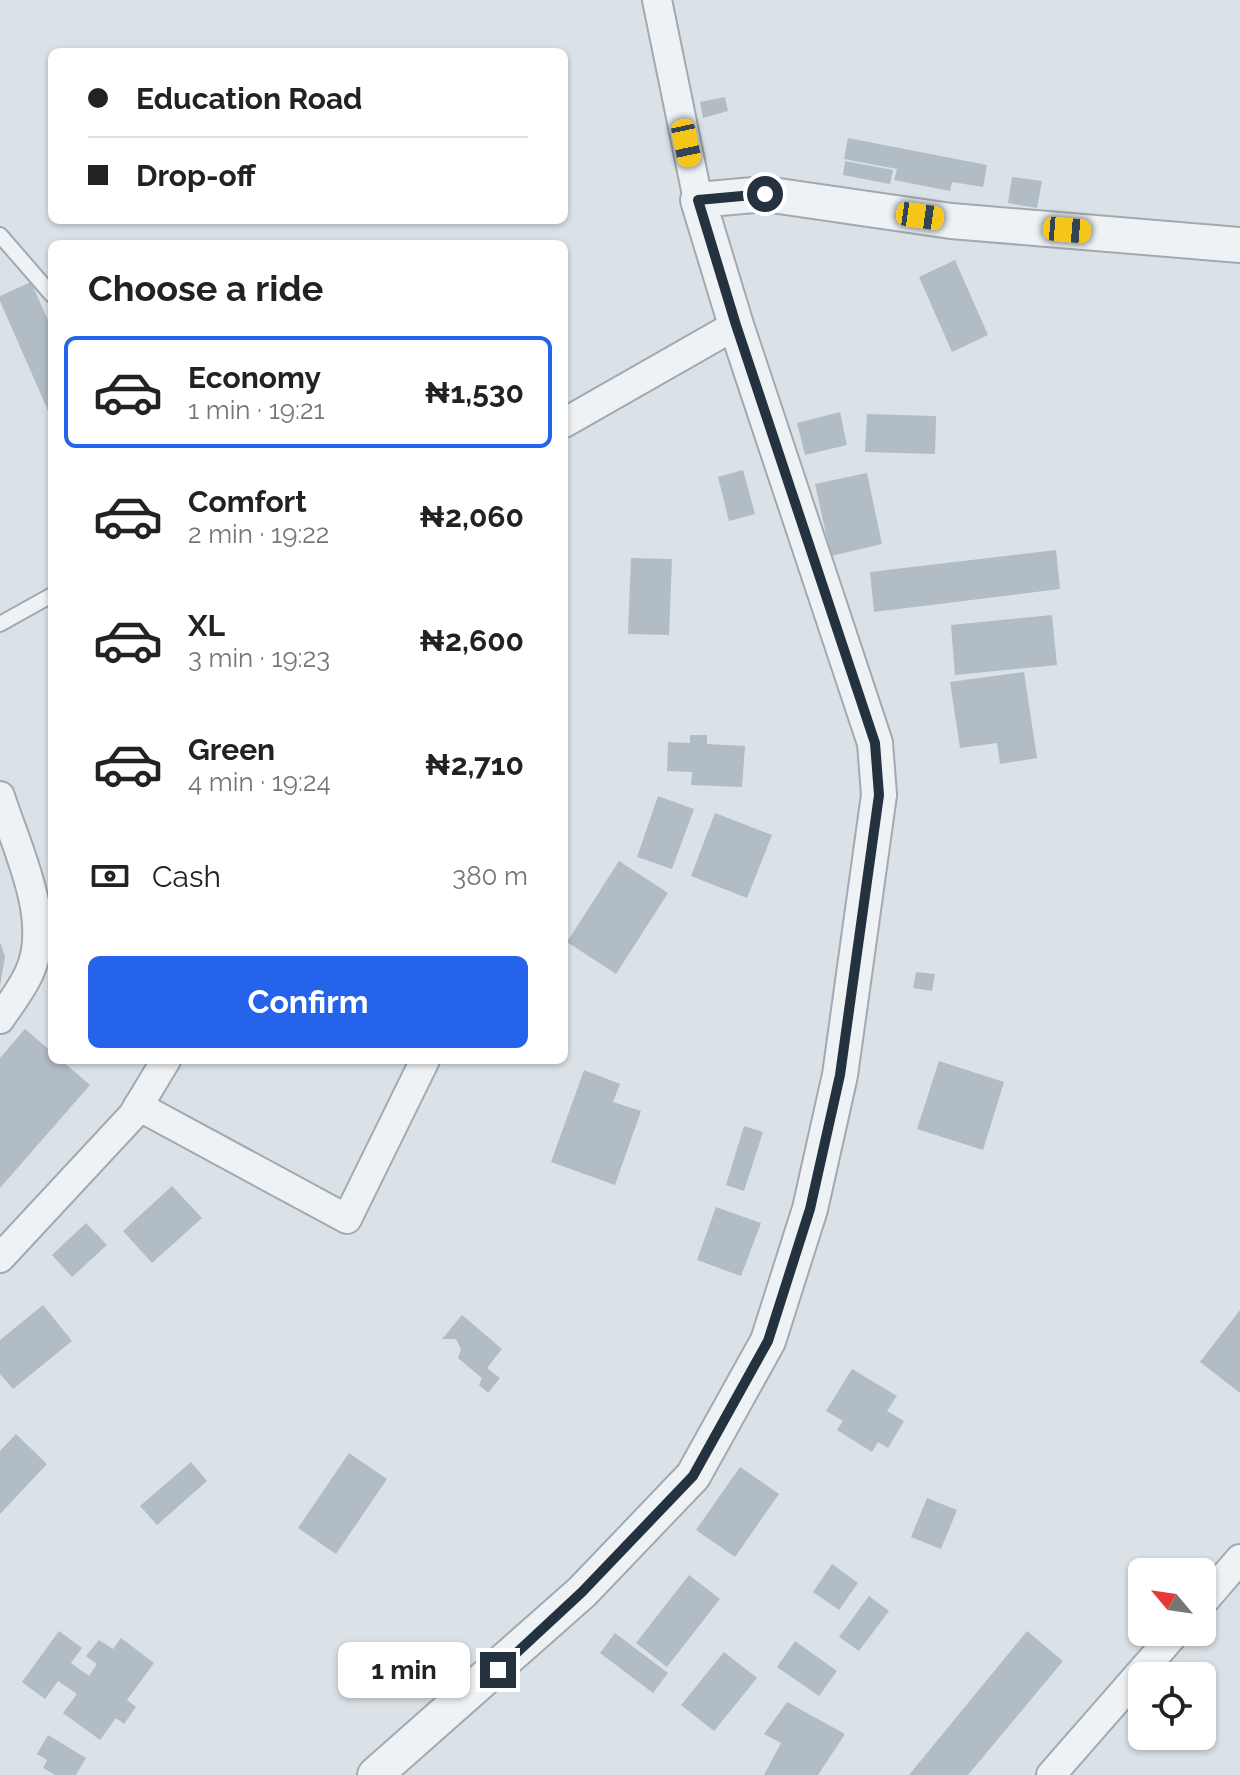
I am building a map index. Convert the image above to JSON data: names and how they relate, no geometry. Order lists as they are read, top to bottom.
{
  "north": "top left",
  "page": {
    "banner": ["Education Road", "Drop-off"],
    "heading": "Choose a ride",
    "list": [
      {
        "name": "Economy",
        "note": "1 min · 19:21",
        "value": "₦1,530"
      },
      {
        "name": "Comfort",
        "note": "2 min · 19:22",
        "value": "₦2,060"
      },
      {
        "name": "XL",
        "note": "3 min · 19:23",
        "value": "₦2,600"
      },
      {
        "name": "Green",
        "note": "4 min · 19:24",
        "value": "₦2,710"
      }
    ],
    "pay": ["Cash", "380 m"],
    "buttons": "Confirm",
    "bubble": "1 min"
  }
}
